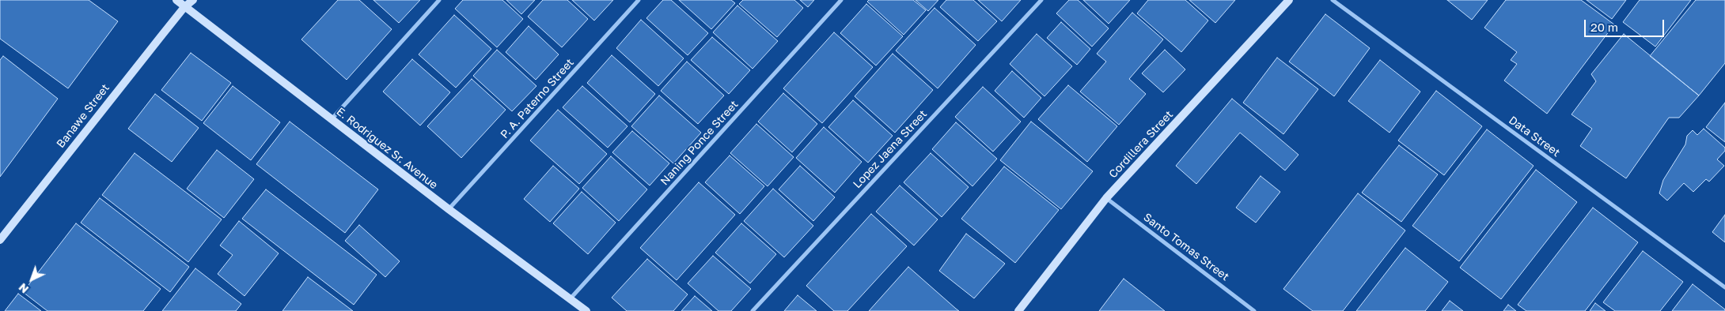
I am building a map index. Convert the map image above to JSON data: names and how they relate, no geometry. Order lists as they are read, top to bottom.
{
  "streets": {
    "main road": ["Banawe Street", "Cordillera Street", "E. Rodriguez Sr. Avenue"],
    "street": [
      "P. A. Paterno Street",
      "Data Street",
      "Naning Ponce Street",
      "Lopez Jaena Street",
      "Santo Tomas Street"
    ]
  },
  "crossings": [
    ["P. A. Paterno Street", "E. Rodriguez Sr. Avenue"],
    ["Banawe Street", "E. Rodriguez Sr. Avenue"],
    ["Naning Ponce Street", "E. Rodriguez Sr. Avenue"],
    ["Cordillera Street", "Santo Tomas Street"]
  ],
  "scale_bar": "20 m",
  "north": "bottom left"
}
